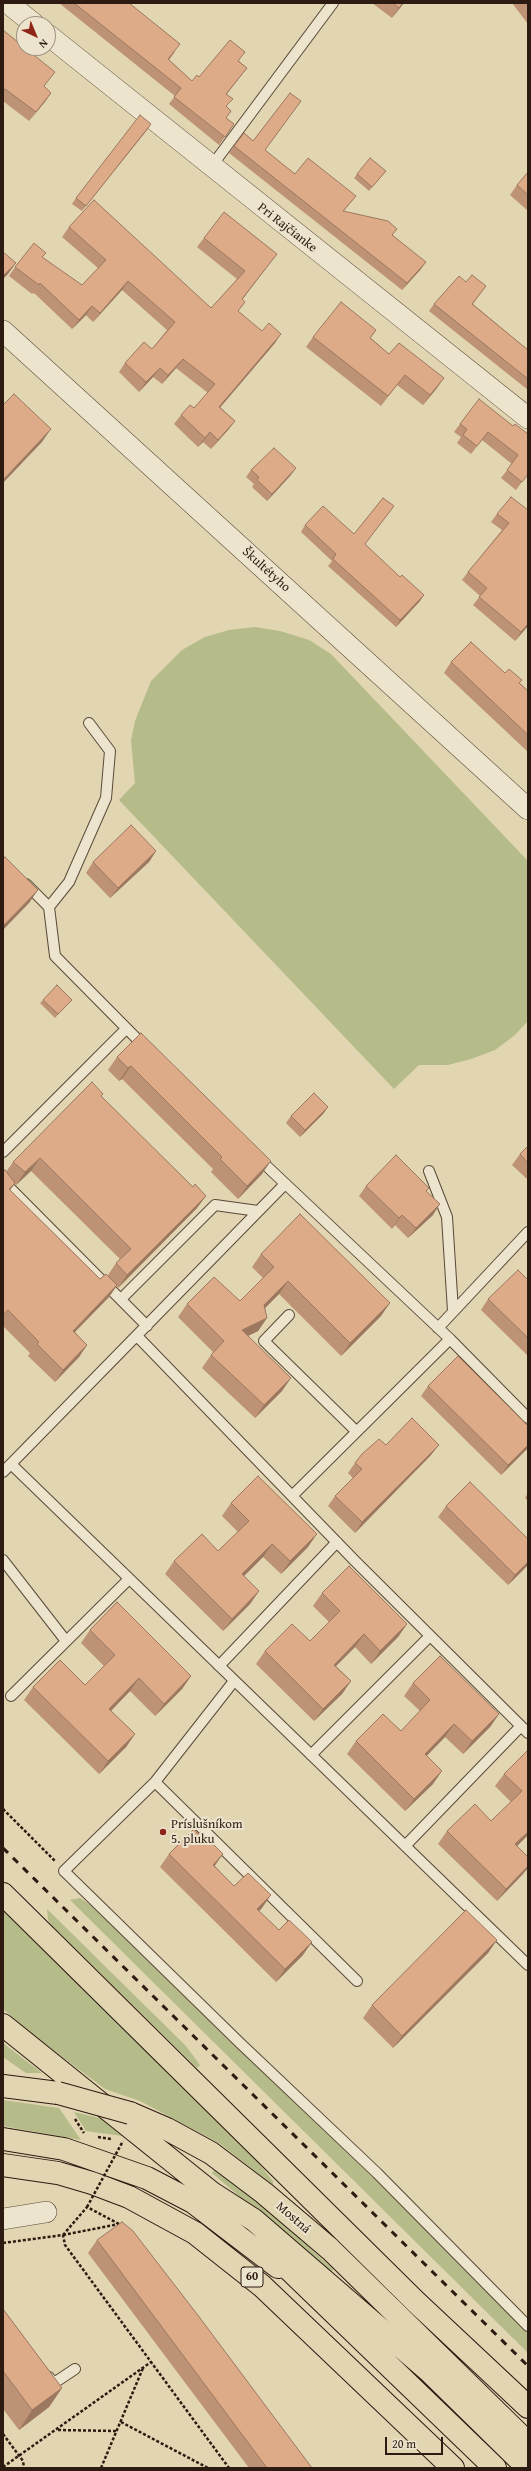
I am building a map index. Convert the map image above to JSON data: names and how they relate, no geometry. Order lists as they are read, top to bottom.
{
  "streets": {
    "main road": ["Mostná", "60"],
    "street": ["Pri Rajčianke", "Škultétyho"]
  },
  "places": ["Príslušníkom 5. pluku"],
  "scale_bar": "20 m",
  "north": "bottom right"
}
